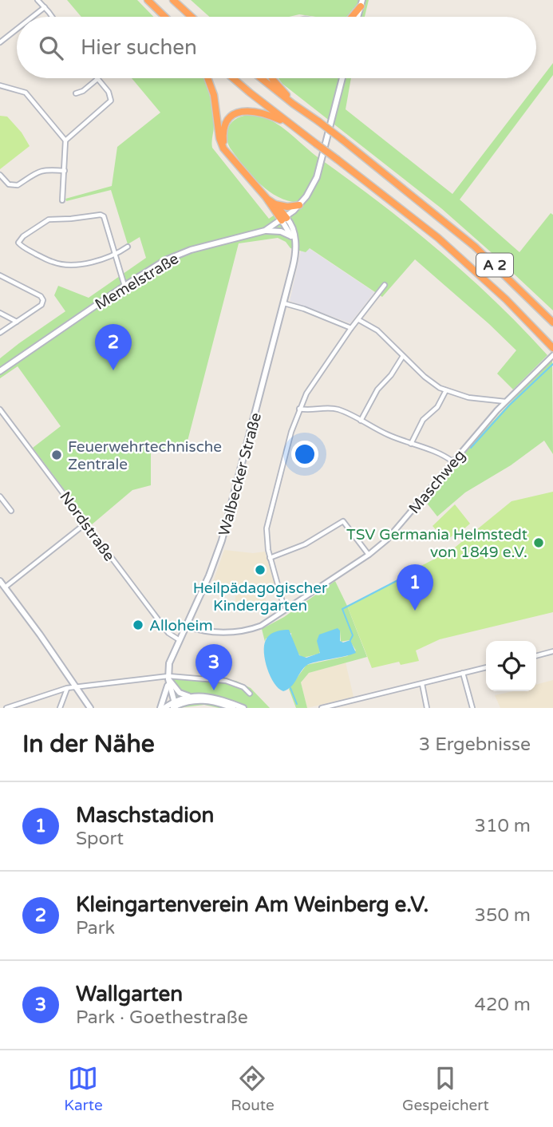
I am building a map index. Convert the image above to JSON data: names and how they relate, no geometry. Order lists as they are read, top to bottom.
{
  "streets": {
    "highway": ["A 2"],
    "main road": ["Memelstraße", "Walbecker Straße"],
    "street": ["Maschweg", "Nordstraße"]
  },
  "crossings": [
    ["Memelstraße", "Walbecker Straße"],
    ["Walbecker Straße", "Maschweg"],
    ["Walbecker Straße", "Nordstraße"]
  ],
  "places": [
    "Feuerwehrtechnische Zentrale",
    "TSV Germania Helmstedt von 1849 e.V.",
    "Heilpädagogischer Kindergarten",
    "Alloheim"
  ],
  "page": {
    "search": "Hier suchen",
    "pins": ["2", "1", "3"],
    "heading": ["In der Nähe", "3 Ergebnisse"],
    "list": [
      {
        "mark": "1",
        "name": "Maschstadion",
        "note": "Sport",
        "value": "310 m"
      },
      {
        "mark": "2",
        "name": "Kleingartenverein Am Weinberg e.V.",
        "note": "Park",
        "value": "350 m"
      },
      {
        "mark": "3",
        "name": "Wallgarten",
        "note": "Park · Goethestraße",
        "value": "420 m"
      }
    ],
    "nav": ["Karte", "Route", "Gespeichert"]
  }
}
